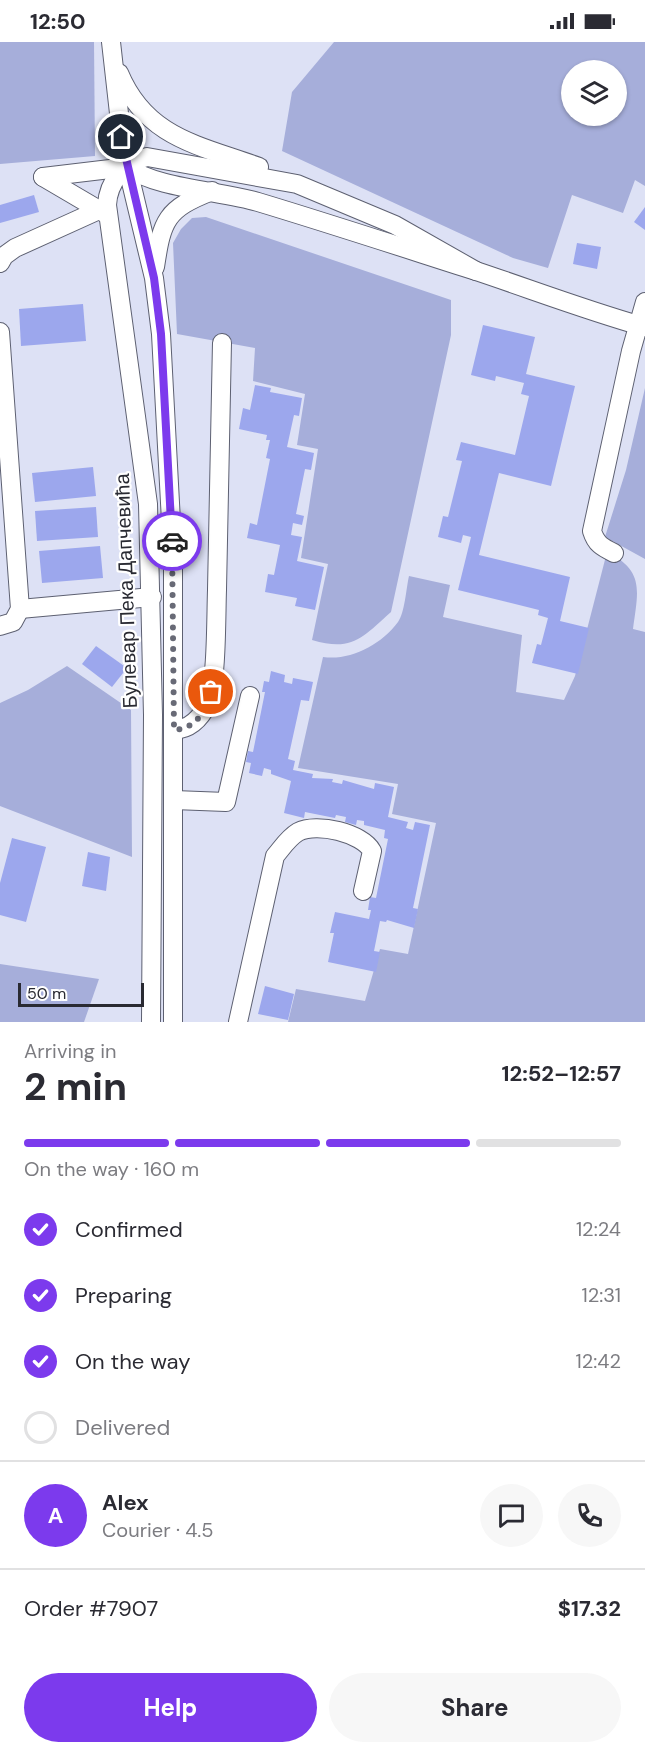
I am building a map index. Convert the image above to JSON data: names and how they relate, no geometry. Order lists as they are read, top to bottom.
{
  "streets": {
    "street": ["Булевар Пека Дапчевића"]
  },
  "scale_bar": "50 m",
  "page": {
    "status": "12:50",
    "scale": "50 m",
    "heading": ["2 min", "Arriving in", "12:52–12:57"],
    "panel": [
      "Alex",
      "Courier · 4.5",
      "Order #7907",
      "$17.32"
    ],
    "bar": "On the way · 160 m",
    "list": [
      ["Confirmed", "12:24"],
      ["Preparing", "12:31"],
      ["On the way", "12:42"],
      "Delivered"
    ],
    "round": "A",
    "buttons": ["Help", "Share"]
  }
}
